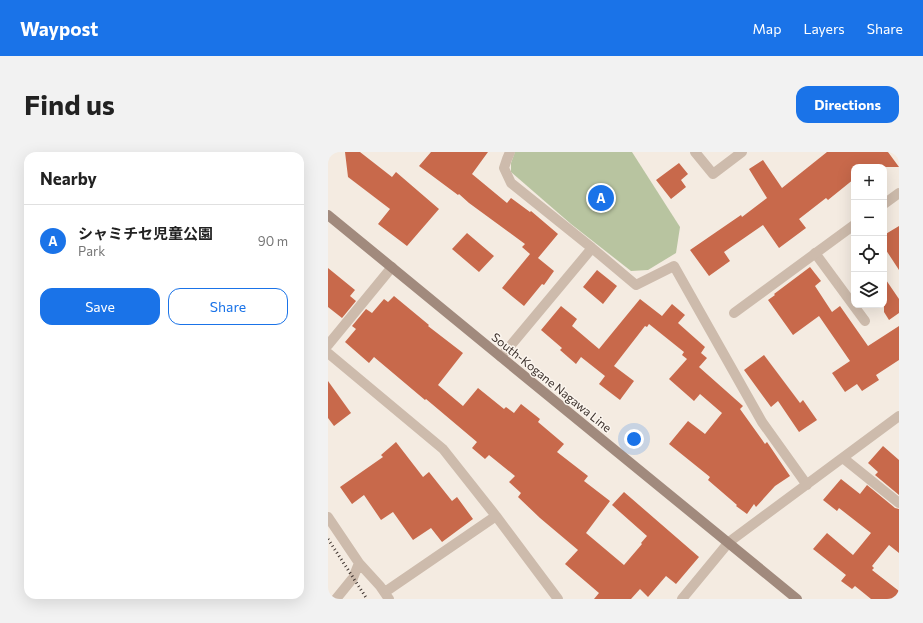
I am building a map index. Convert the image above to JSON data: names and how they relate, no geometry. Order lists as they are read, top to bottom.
{
  "streets": {
    "main road": ["South-Kogane Nagawa Line"]
  },
  "page": {
    "header": "Waypost",
    "nav": ["Map", "Layers", "Share"],
    "buttons": [
      "Directions",
      ["Save", "Share"]
    ],
    "title": "Find us",
    "heading": "Nearby",
    "map_buttons": ["+", "−"],
    "pins": "A",
    "list": [
      {
        "mark": "A",
        "name": "シャミチセ児童公園",
        "note": "Park",
        "value": "90 m"
      }
    ]
  }
}
